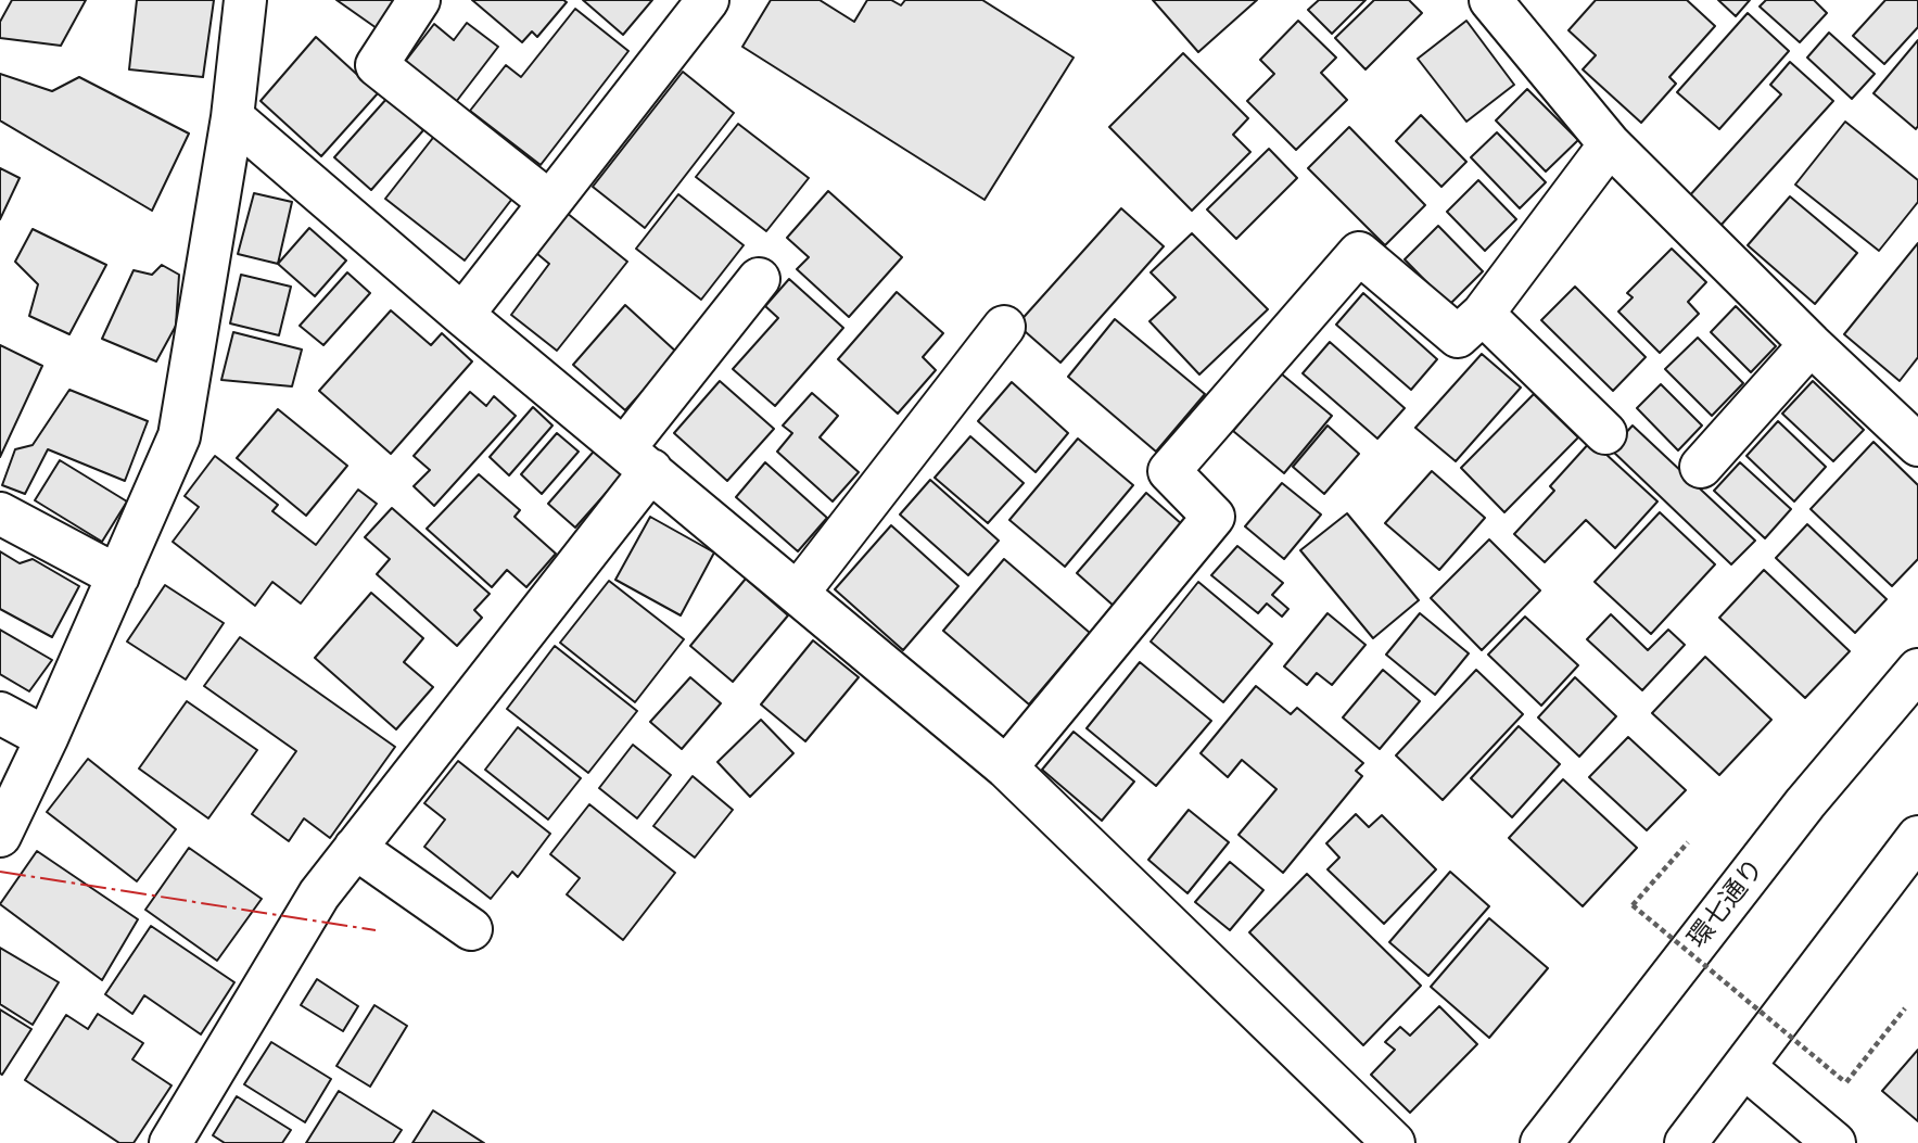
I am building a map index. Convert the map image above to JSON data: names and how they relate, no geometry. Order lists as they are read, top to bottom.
{
  "streets": {
    "street": ["環七通り"]
  }
}
